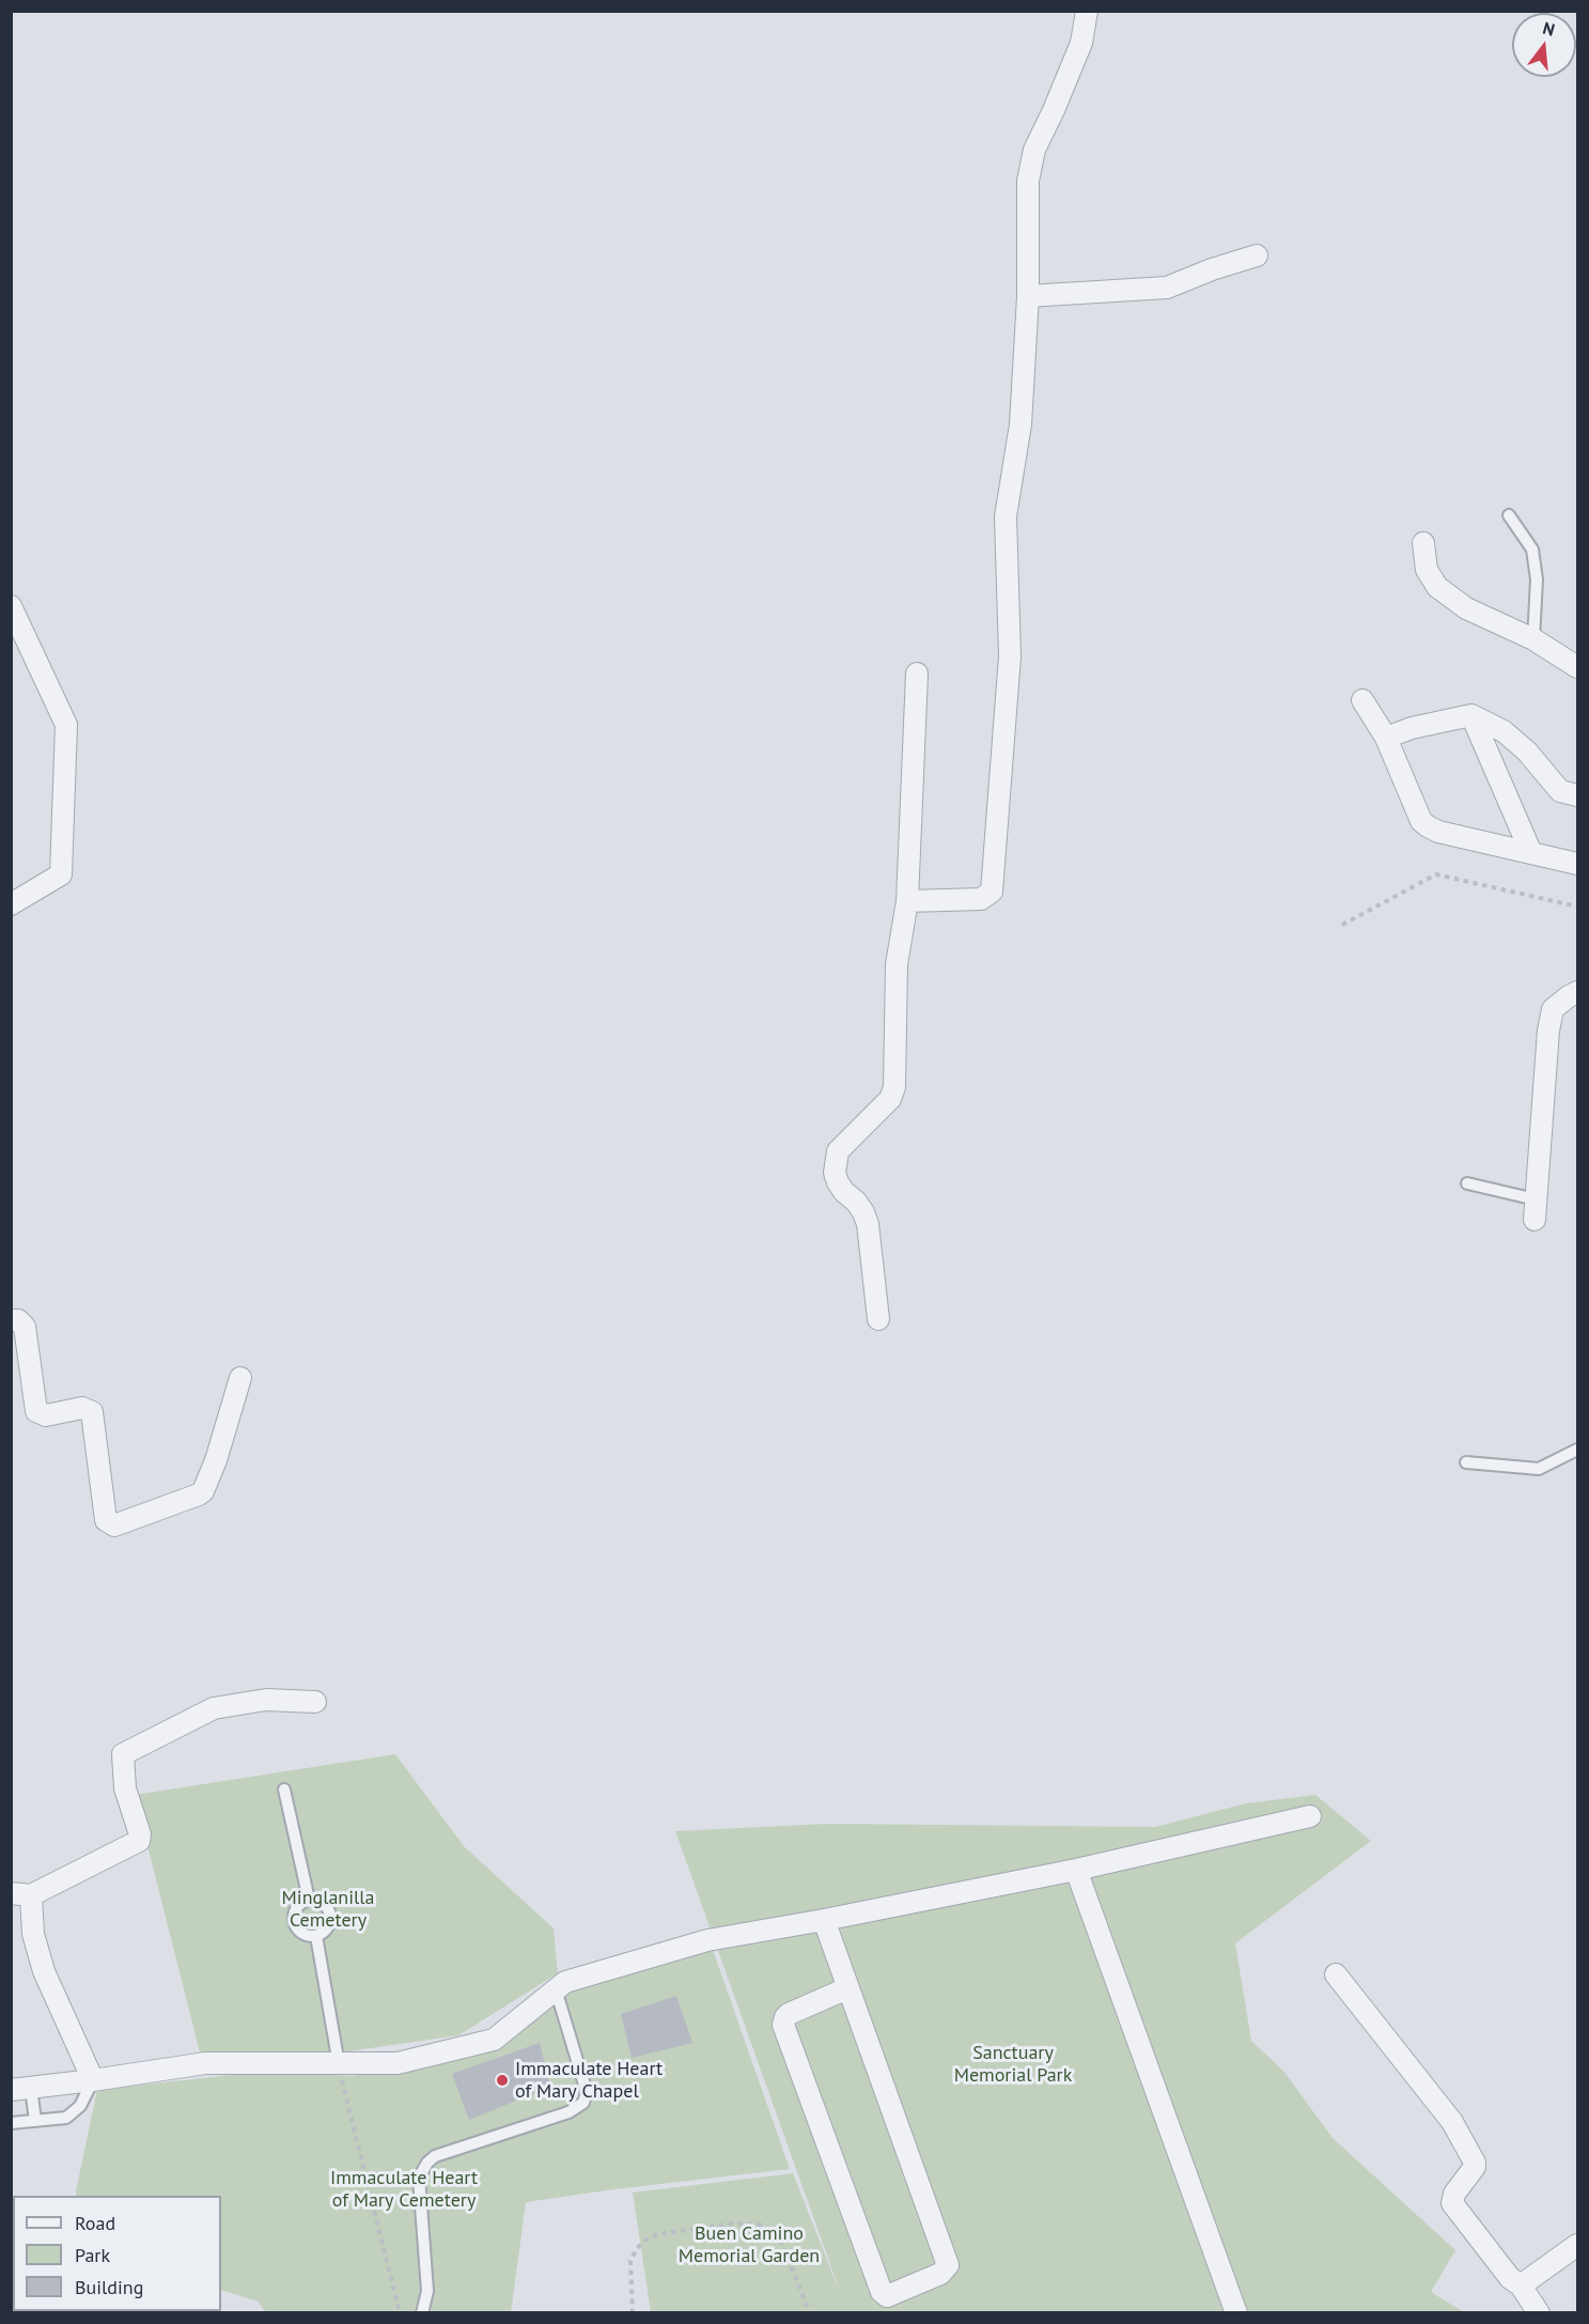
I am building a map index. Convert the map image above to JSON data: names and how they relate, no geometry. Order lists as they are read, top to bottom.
{
  "parks": [
    "Minglanilla Cemetery",
    "Sanctuary Memorial Park",
    "Immaculate Heart of Mary Cemetery",
    "Buen Camino Memorial Garden"
  ],
  "places": ["Immaculate Heart of Mary Chapel"],
  "legend": ["Road", "Park", "Building"],
  "north": "top"
}
